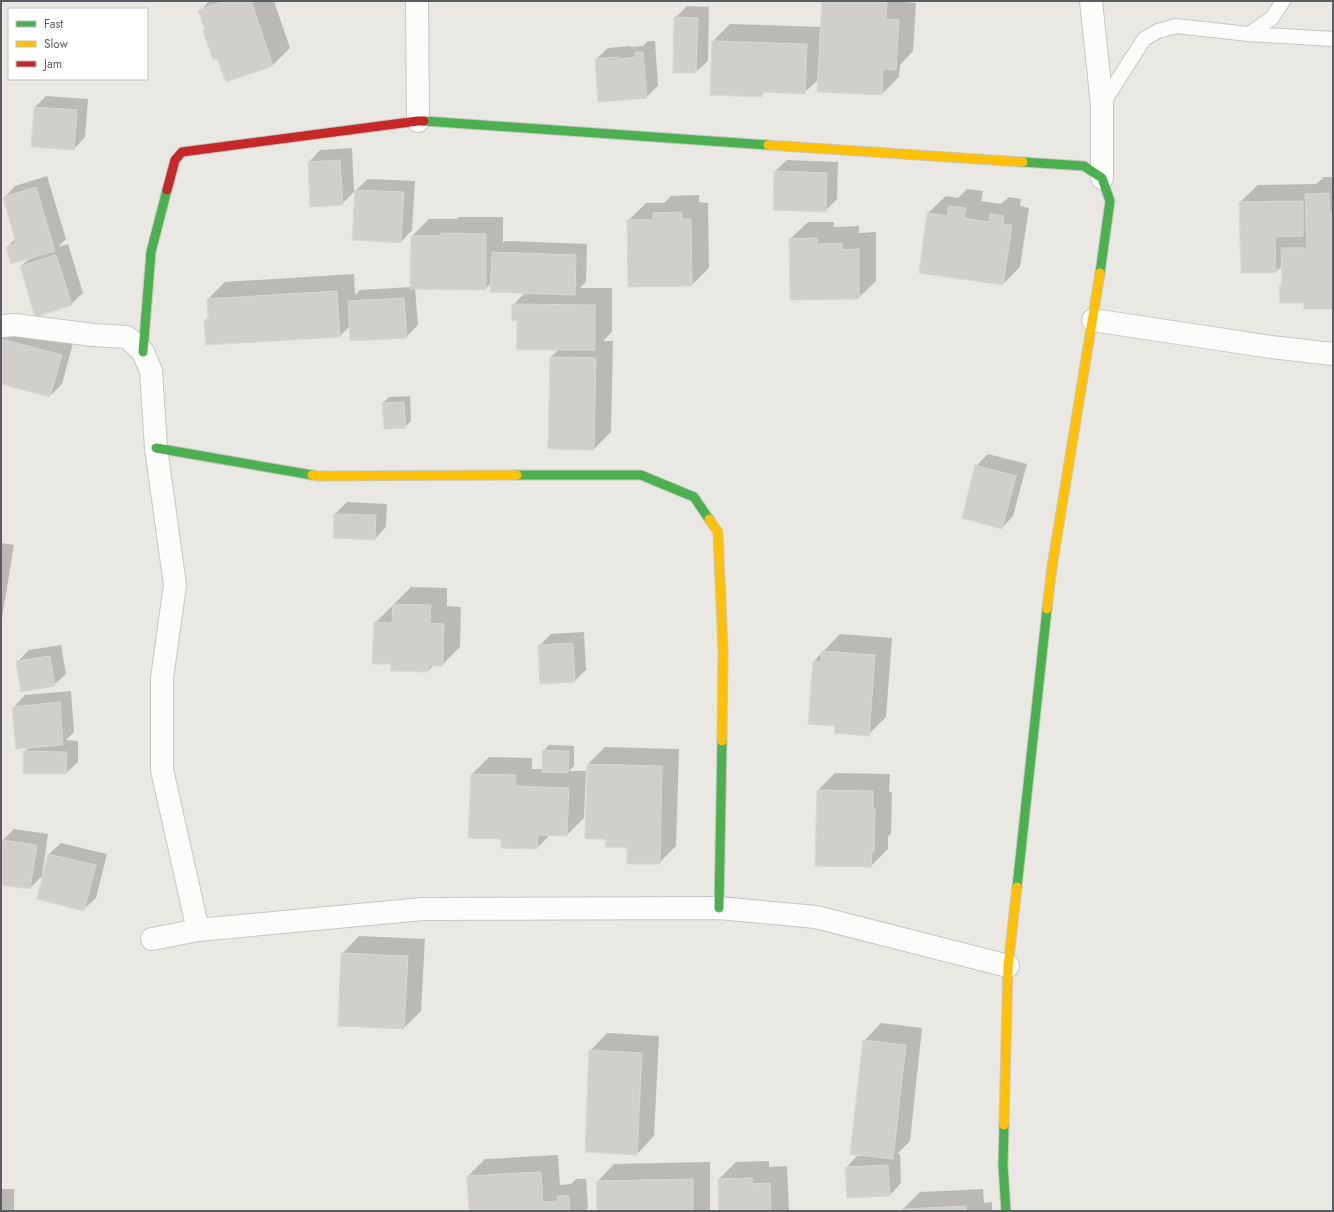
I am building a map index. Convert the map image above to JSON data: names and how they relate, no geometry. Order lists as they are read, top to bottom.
{
  "legend": ["Fast", "Slow", "Jam"]
}
